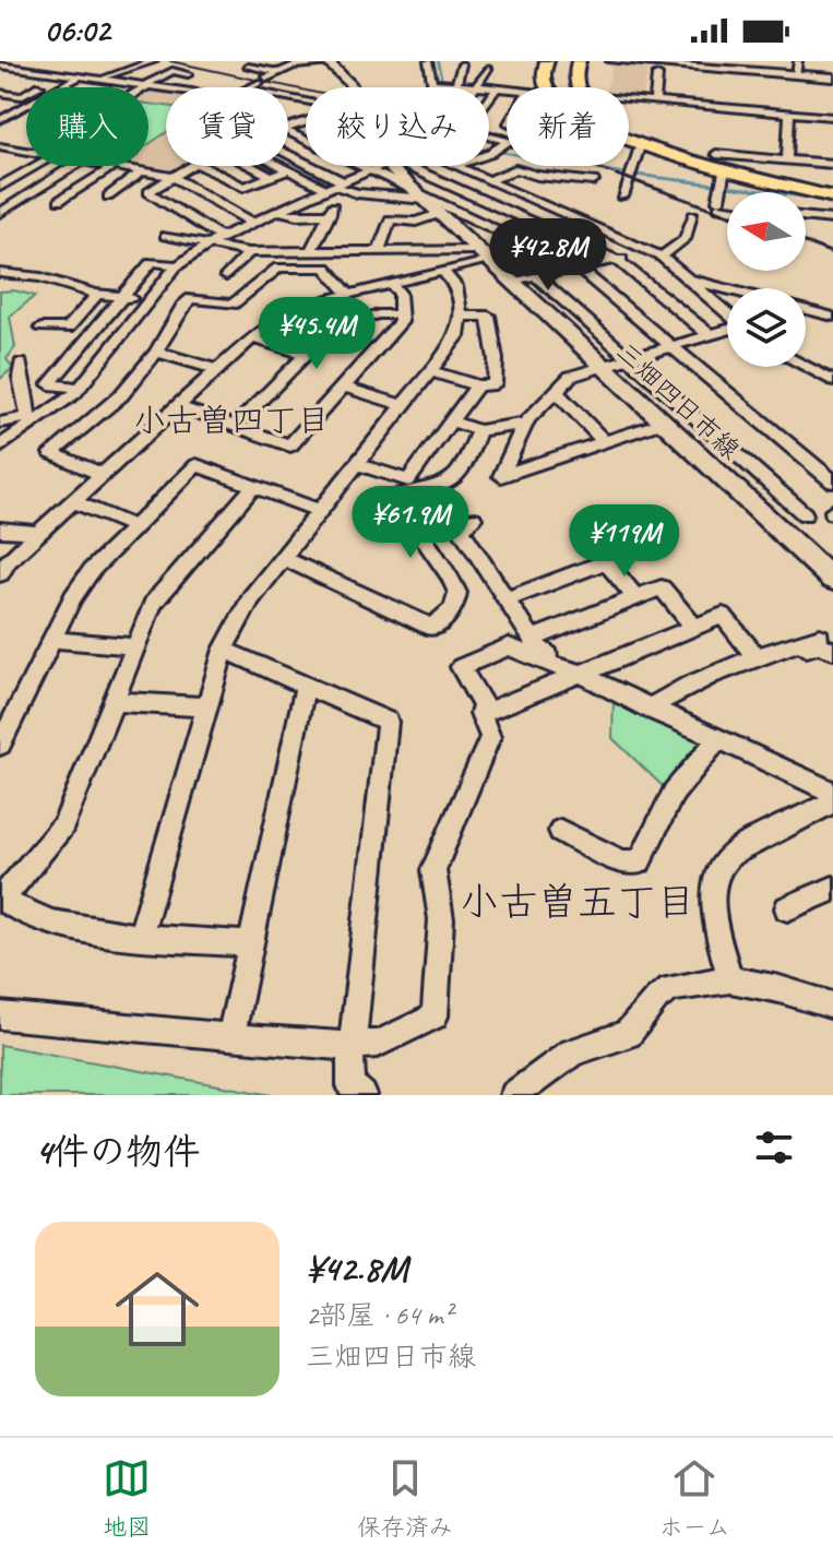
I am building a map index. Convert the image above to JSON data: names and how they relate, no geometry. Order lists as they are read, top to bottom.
{
  "streets": {
    "main road": ["三畑四日市線"]
  },
  "districts": ["小古曽四丁目", "小古曽五丁目"],
  "north": "left",
  "page": {
    "status": "06:02",
    "chip": [
      "購入",
      "賃貸",
      "絞り込み",
      "新着"
    ],
    "price": [
      "¥42.8M",
      "¥45.4M",
      "¥61.9M",
      "¥119M"
    ],
    "heading": "4件の物件",
    "list": [
      {
        "name": "¥42.8M",
        "note": "2部屋 · 64 m² · 三畑四日市線"
      }
    ],
    "tabs": ["地図", "保存済み", "ホーム"]
  }
}
